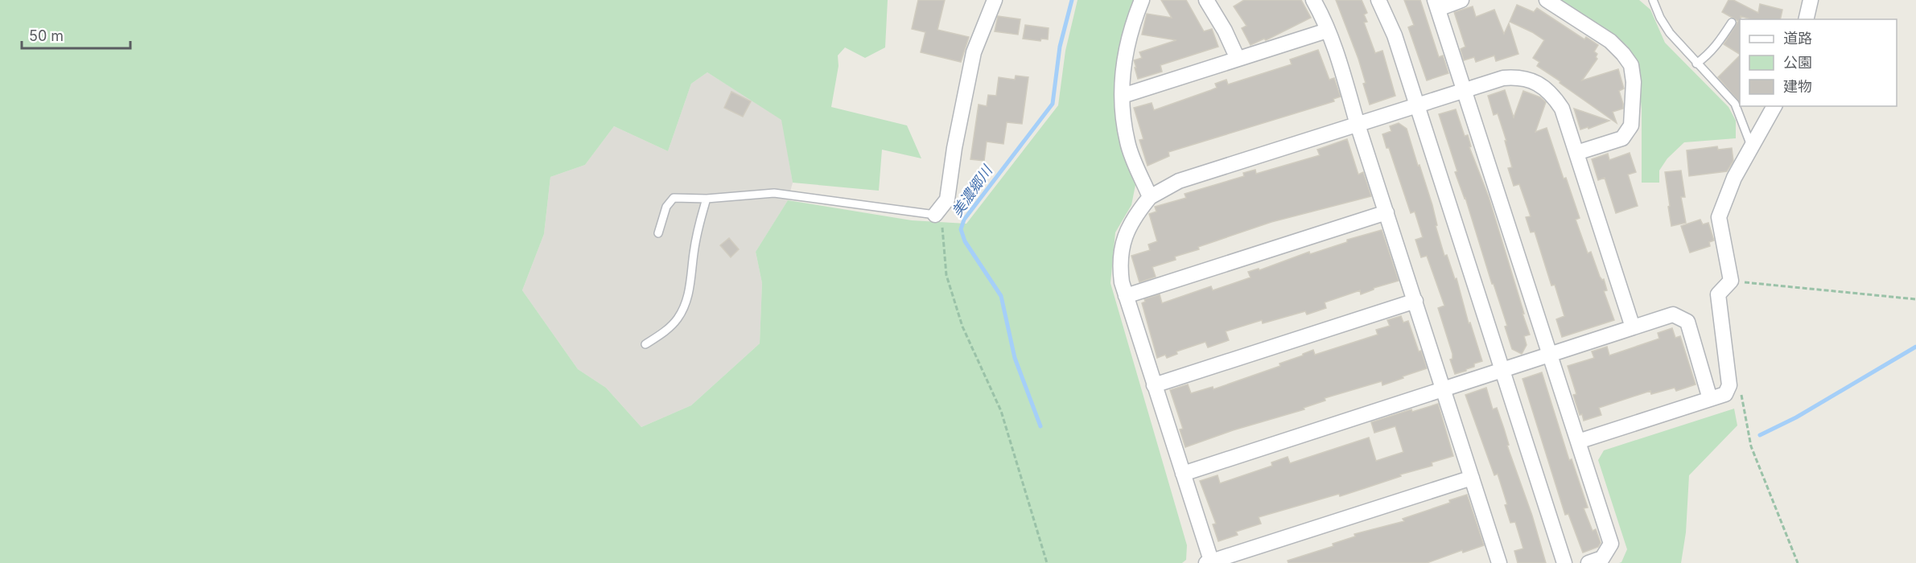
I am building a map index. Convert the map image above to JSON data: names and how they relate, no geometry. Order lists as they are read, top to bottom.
{
  "water": ["美濃郷川"],
  "legend": ["道路", "公園", "建物"],
  "scale_bar": "50 m"
}
